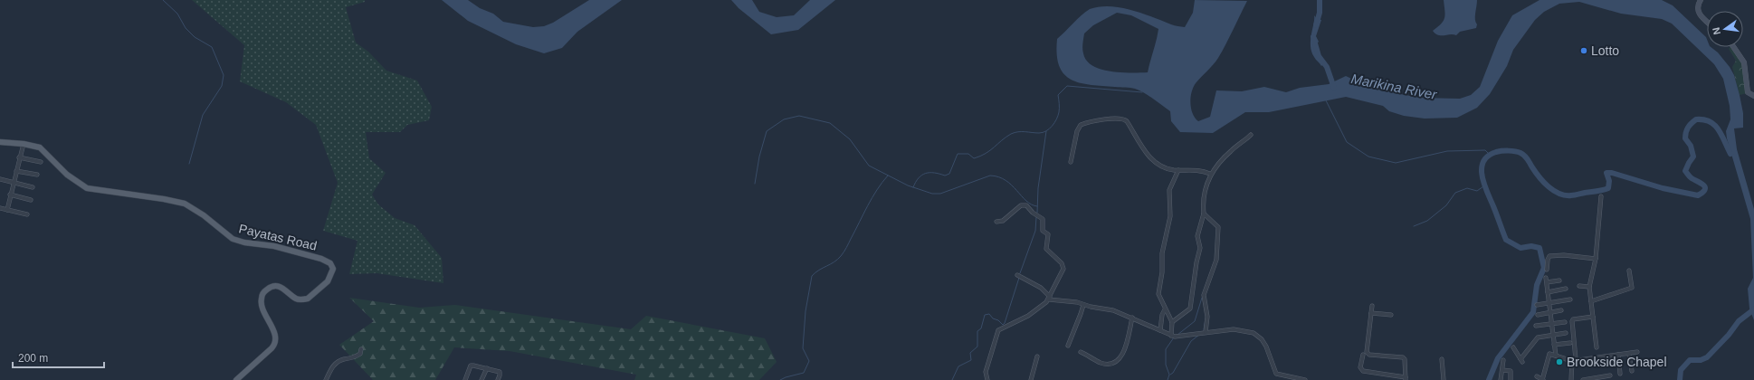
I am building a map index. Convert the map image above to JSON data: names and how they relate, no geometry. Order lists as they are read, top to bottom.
{
  "streets": {
    "main road": ["Payatas Road"]
  },
  "water": ["Marikina River"],
  "places": ["Lotto", "Brookside Chapel"],
  "scale_bar": "200 m",
  "north": "left"
}
